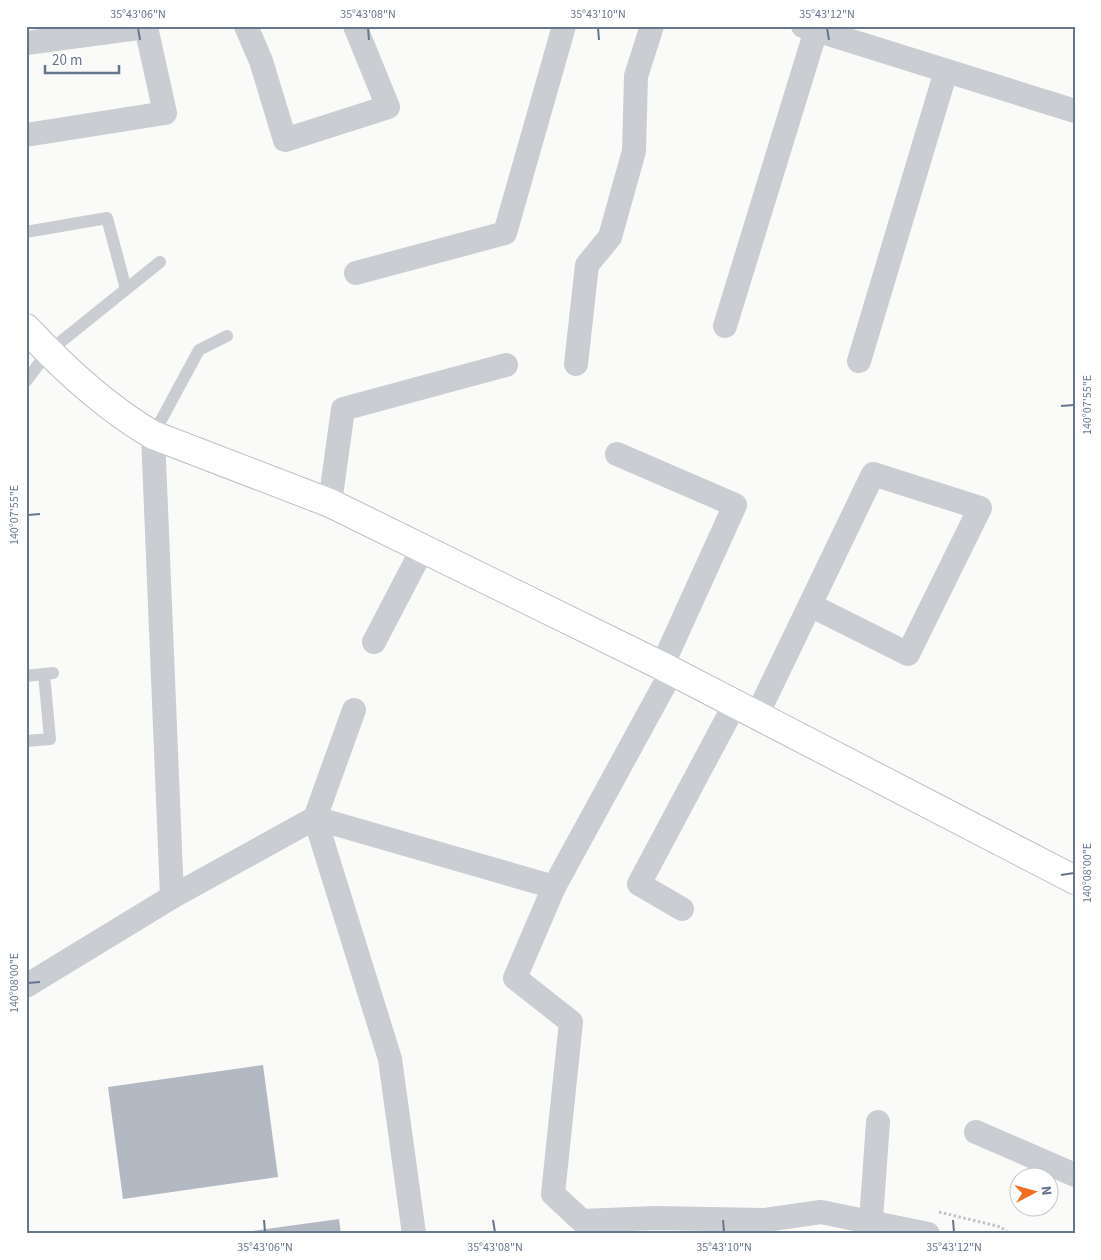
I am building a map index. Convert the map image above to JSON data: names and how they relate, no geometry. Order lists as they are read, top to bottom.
{
  "scale_bar": "20 m",
  "north": "right",
  "coordinates": [
    "35°43'06\"N",
    "35°43'08\"N",
    "35°43'10\"N",
    "35°43'12\"N",
    "140°07'55\"E",
    "140°08'00\"E"
  ]
}
